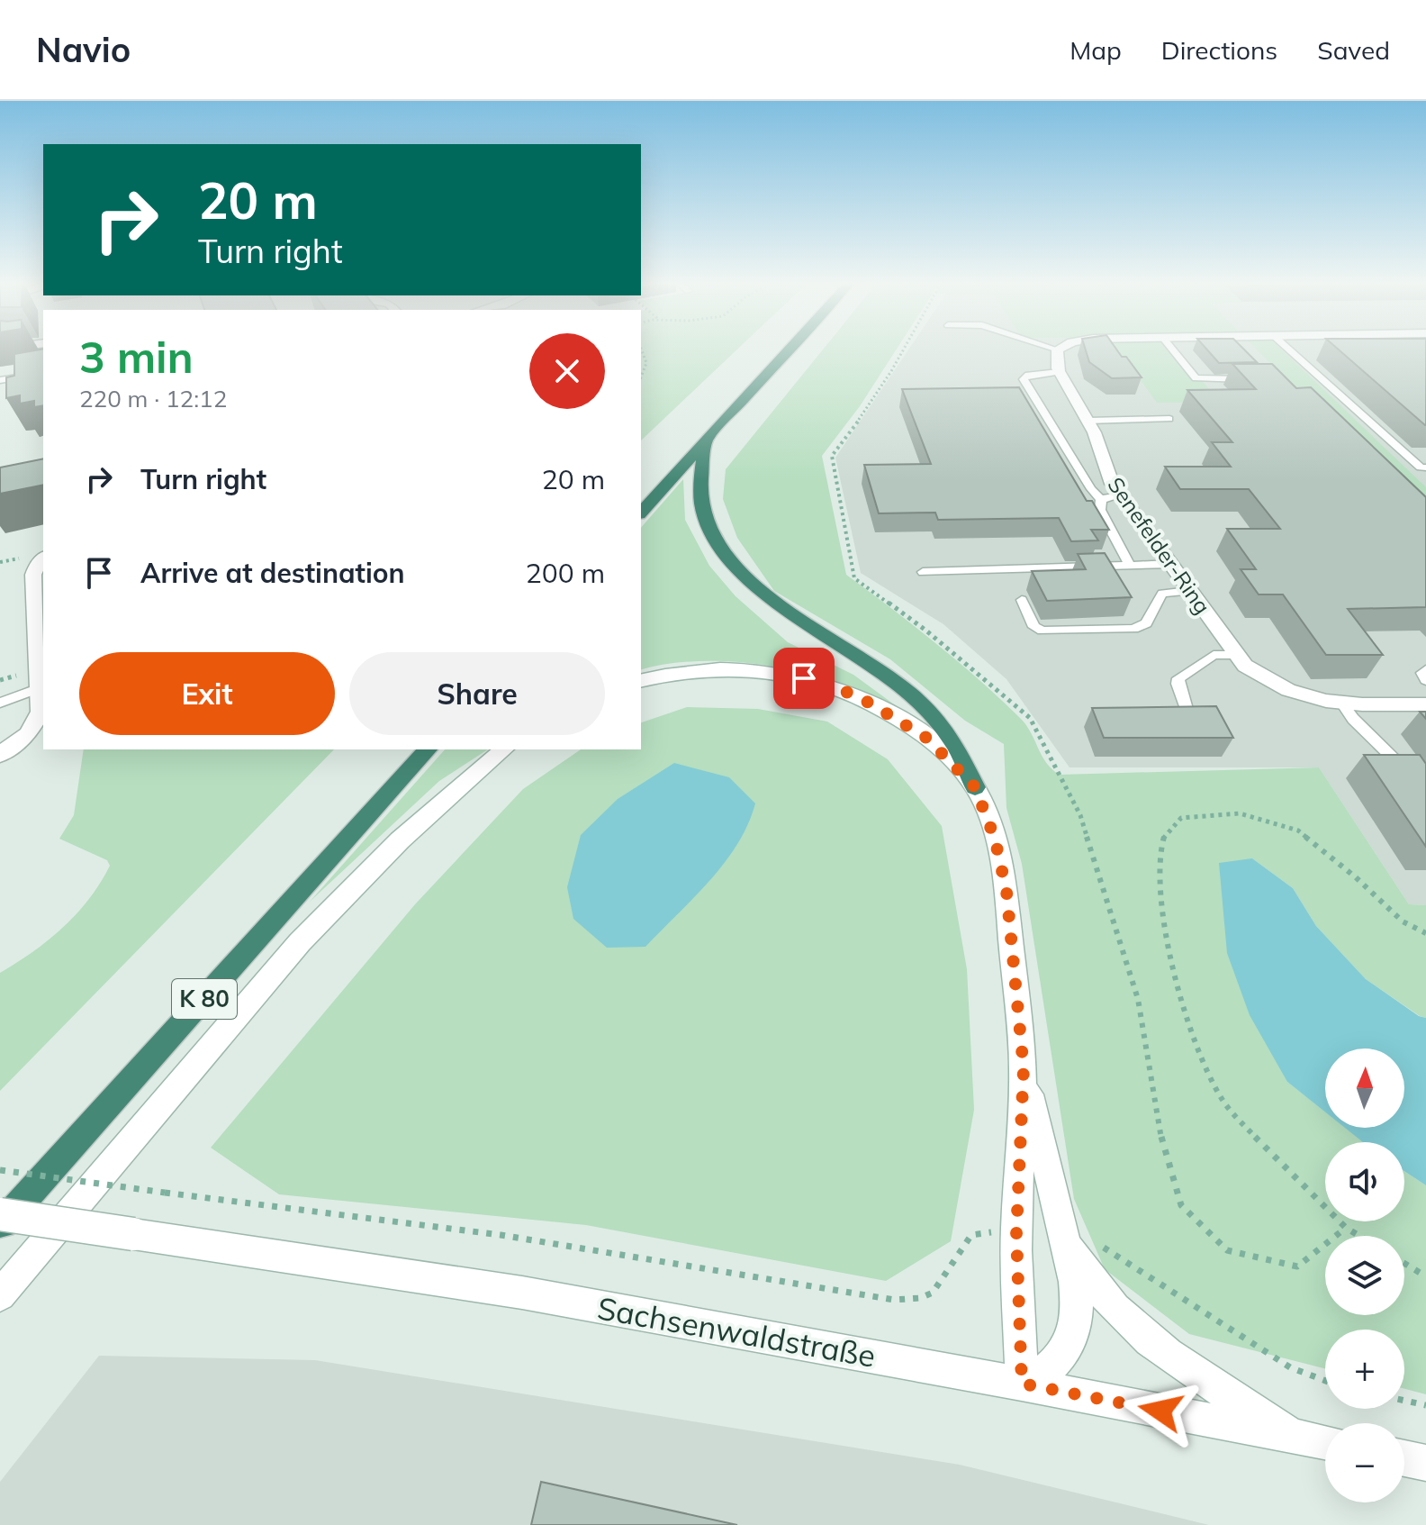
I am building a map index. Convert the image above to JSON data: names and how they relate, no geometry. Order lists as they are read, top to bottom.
{
  "streets": {
    "highway": ["K 80"],
    "main road": ["Senefelder-Ring", "Sachsenwaldstraße"]
  },
  "north": "top",
  "page": {
    "header": "Navio",
    "nav": ["Map", "Directions", "Saved"],
    "turn": ["20 m", "Turn right"],
    "heading": ["3 min", "220 m · 12:12"],
    "list": [
      {
        "name": "Turn right",
        "value": "20 m"
      },
      {
        "name": "Arrive at destination",
        "value": "200 m"
      }
    ],
    "buttons": ["Exit", "Share"],
    "map_buttons": ["+", "−"]
  }
}
